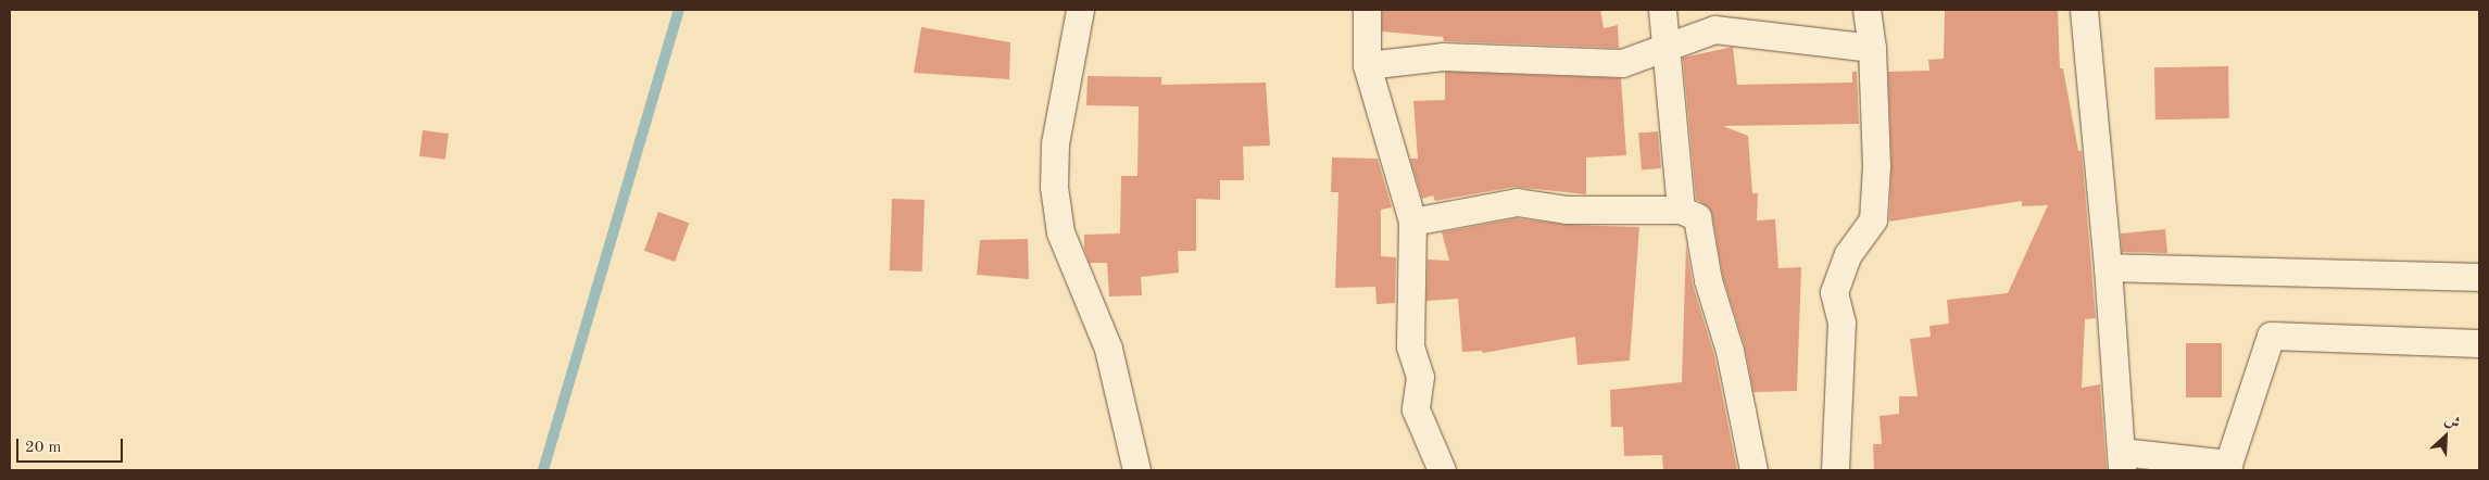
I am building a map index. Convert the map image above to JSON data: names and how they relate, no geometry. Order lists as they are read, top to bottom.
{
  "scale_bar": "20 m",
  "north": "top right"
}
